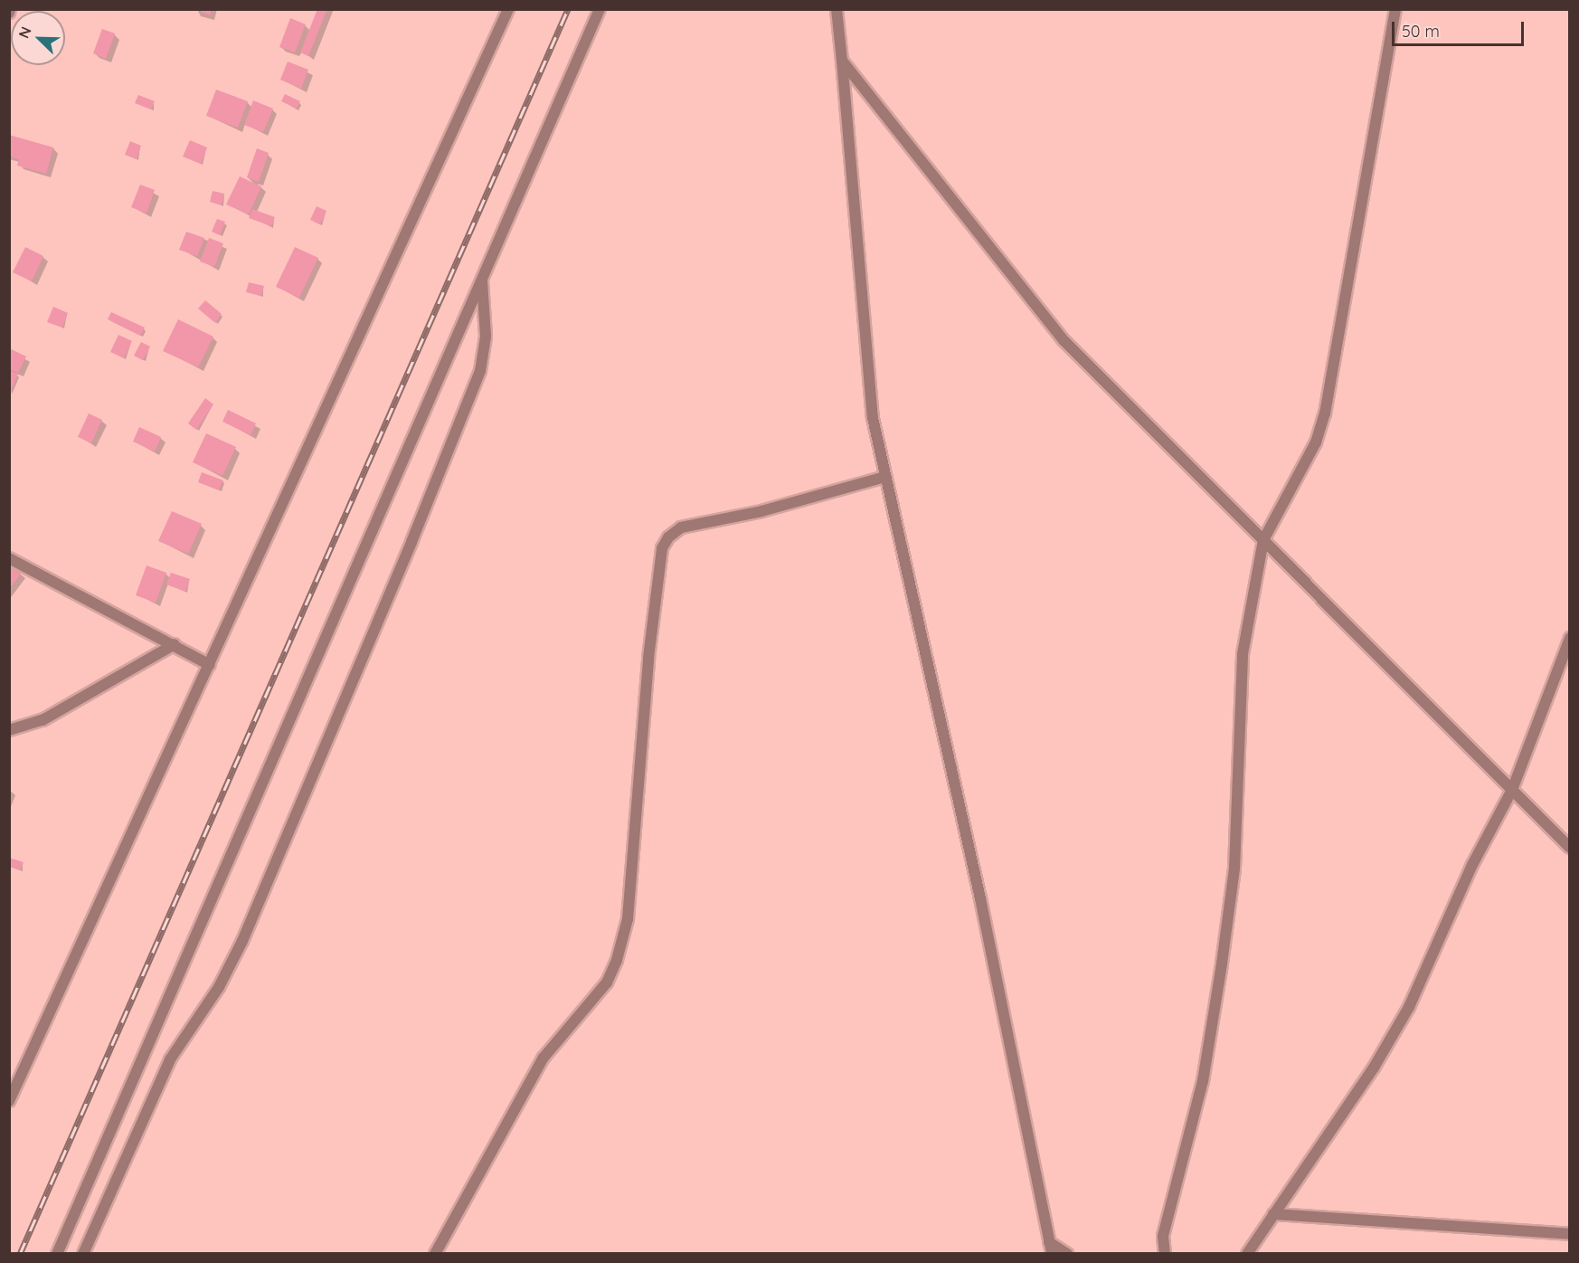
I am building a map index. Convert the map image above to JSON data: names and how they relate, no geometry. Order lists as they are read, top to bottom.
{
  "scale_bar": "50 m",
  "north": "top left"
}
